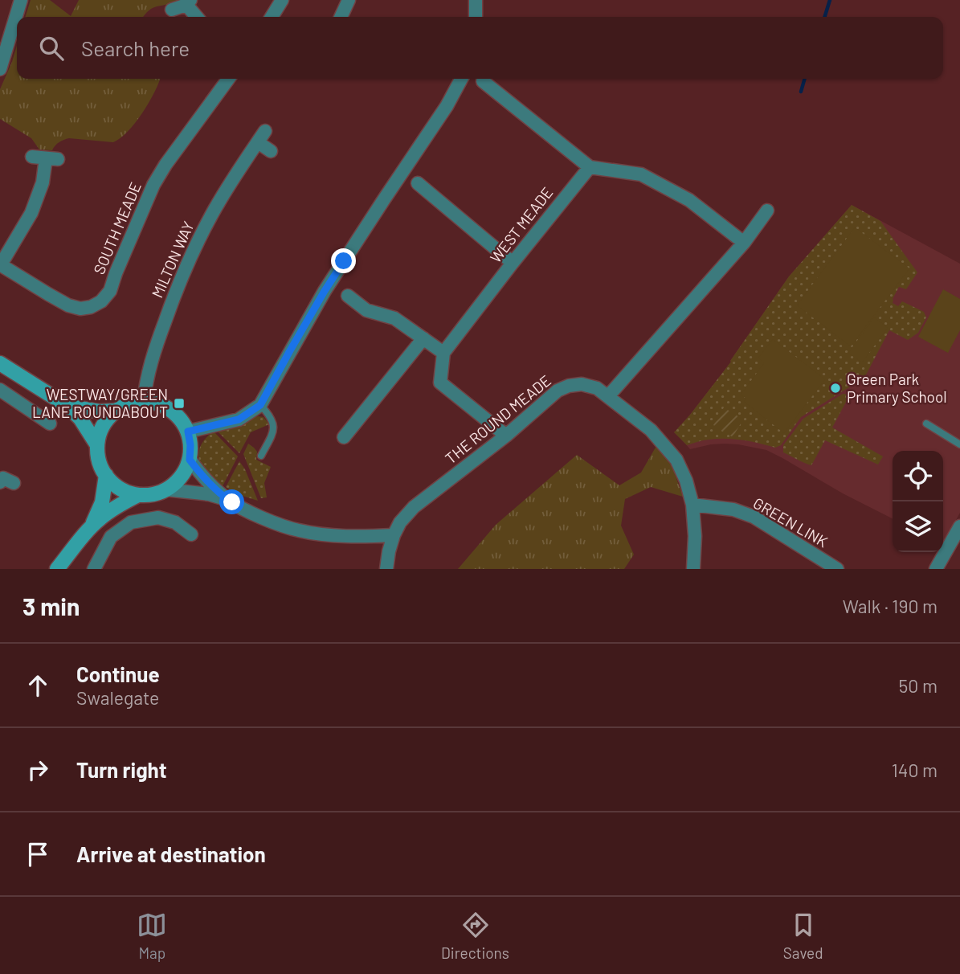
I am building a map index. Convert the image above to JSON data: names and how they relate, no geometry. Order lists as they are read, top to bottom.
{
  "streets": {
    "street": [
      "WEST MEADE",
      "SOUTH MEADE",
      "MILTON WAY",
      "THE ROUND MEADE",
      "GREEN LINK"
    ]
  },
  "crossings": [
    ["THE ROUND MEADE", "GREEN LINK"]
  ],
  "places": {
    "other": ["Green Park Primary School"],
    "transit": ["WESTWAY/GREEN LANE ROUNDABOUT"]
  },
  "page": {
    "search": "Search here",
    "heading": ["3 min", "Walk · 190 m"],
    "list": [
      ["Continue", "Swalegate", "50 m"],
      ["Turn right", "140 m"],
      "Arrive at destination"
    ],
    "nav": ["Map", "Directions", "Saved"]
  }
}
